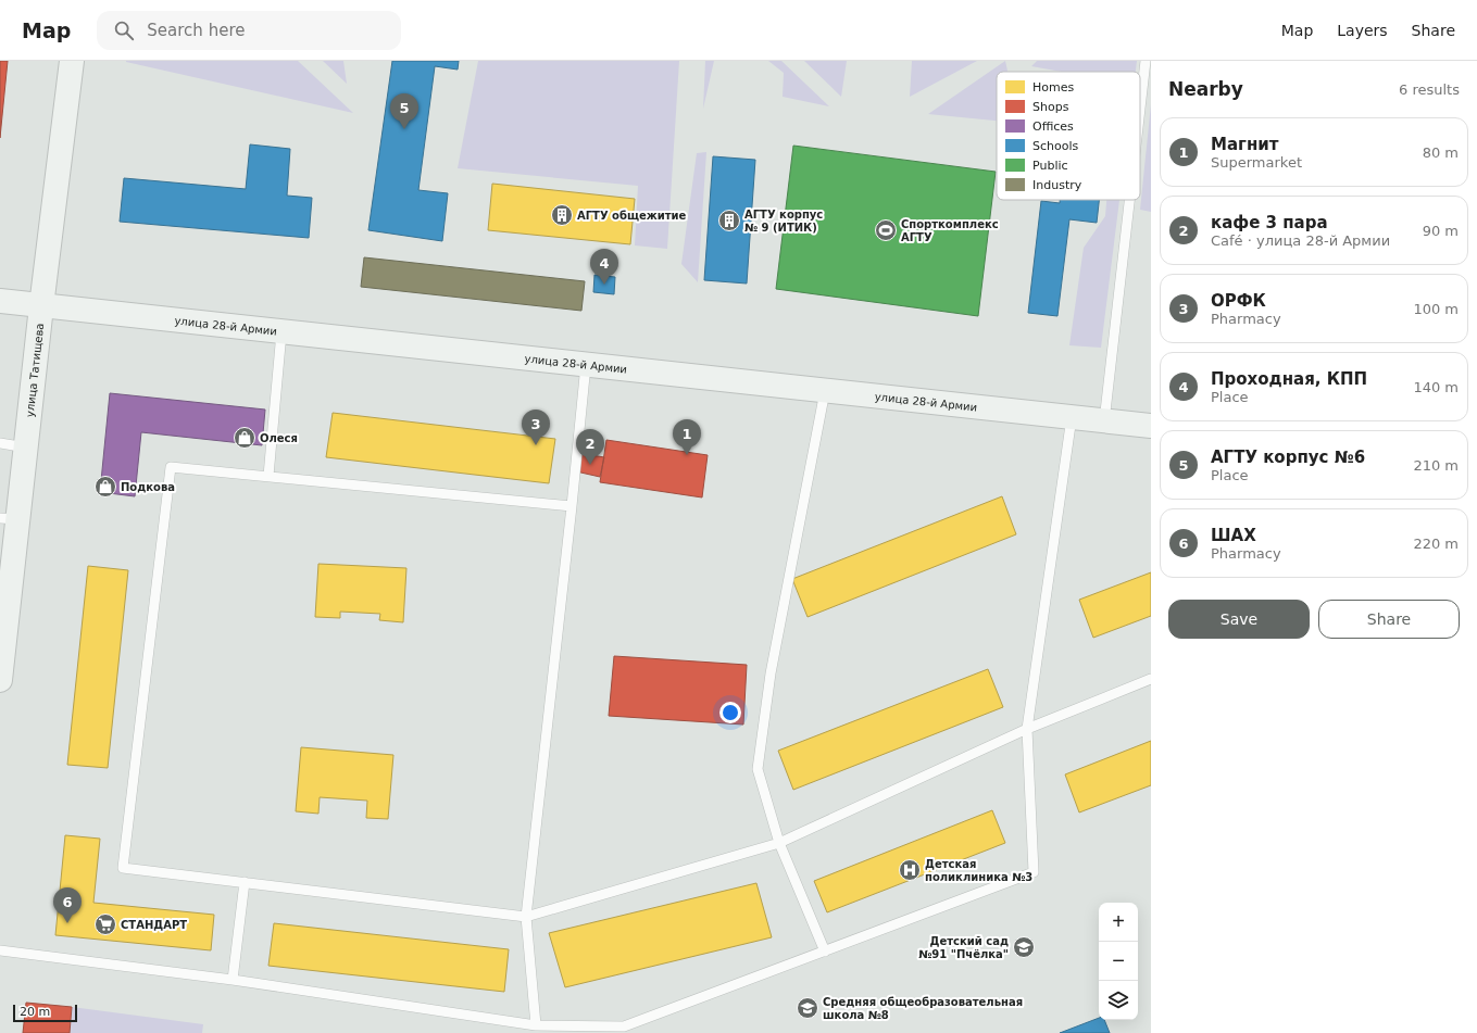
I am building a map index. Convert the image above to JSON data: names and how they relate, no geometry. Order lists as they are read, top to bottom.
{
  "streets": {
    "main road": ["улица 28-й Армии", "улица Татищева"]
  },
  "crossings": [
    ["улица 28-й Армии", "улица Татищева"]
  ],
  "places": {
    "building": ["АГТУ общежитие", "АГТУ корпус № 9 (ИТИК)"],
    "sports": ["Спорткомплекс АГТУ"],
    "shop": ["Олеся", "Подкова"],
    "hospital": ["Детская поликлиника №3"],
    "supermarket": ["СТАНДАРТ"],
    "school or university": ["Детский сад №91 \"Пчёлка\"", "Средняя общеобразовательная школа №8"]
  },
  "legend": [
    "Homes",
    "Shops",
    "Offices",
    "Schools",
    "Public",
    "Industry"
  ],
  "scale_bar": "20 m",
  "page": {
    "header": "Map",
    "search": "Search here",
    "nav": ["Map", "Layers", "Share"],
    "heading": ["Nearby", "6 results"],
    "pins": [
      "5",
      "4",
      "3",
      "1",
      "2",
      "6"
    ],
    "list": [
      {
        "mark": "1",
        "name": "Магнит",
        "note": "Supermarket",
        "value": "80 m"
      },
      {
        "mark": "2",
        "name": "кафе 3 пара",
        "note": "Café · улица 28-й Армии",
        "value": "90 m"
      },
      {
        "mark": "3",
        "name": "ОРФК",
        "note": "Pharmacy",
        "value": "100 m"
      },
      {
        "mark": "4",
        "name": "Проходная, КПП",
        "note": "Place",
        "value": "140 m"
      },
      {
        "mark": "5",
        "name": "АГТУ корпус №6",
        "note": "Place",
        "value": "210 m"
      },
      {
        "mark": "6",
        "name": "ШАХ",
        "note": "Pharmacy",
        "value": "220 m"
      }
    ],
    "buttons": ["Save", "Share"],
    "map_buttons": ["+", "−"],
    "scale": "20 m"
  }
}
